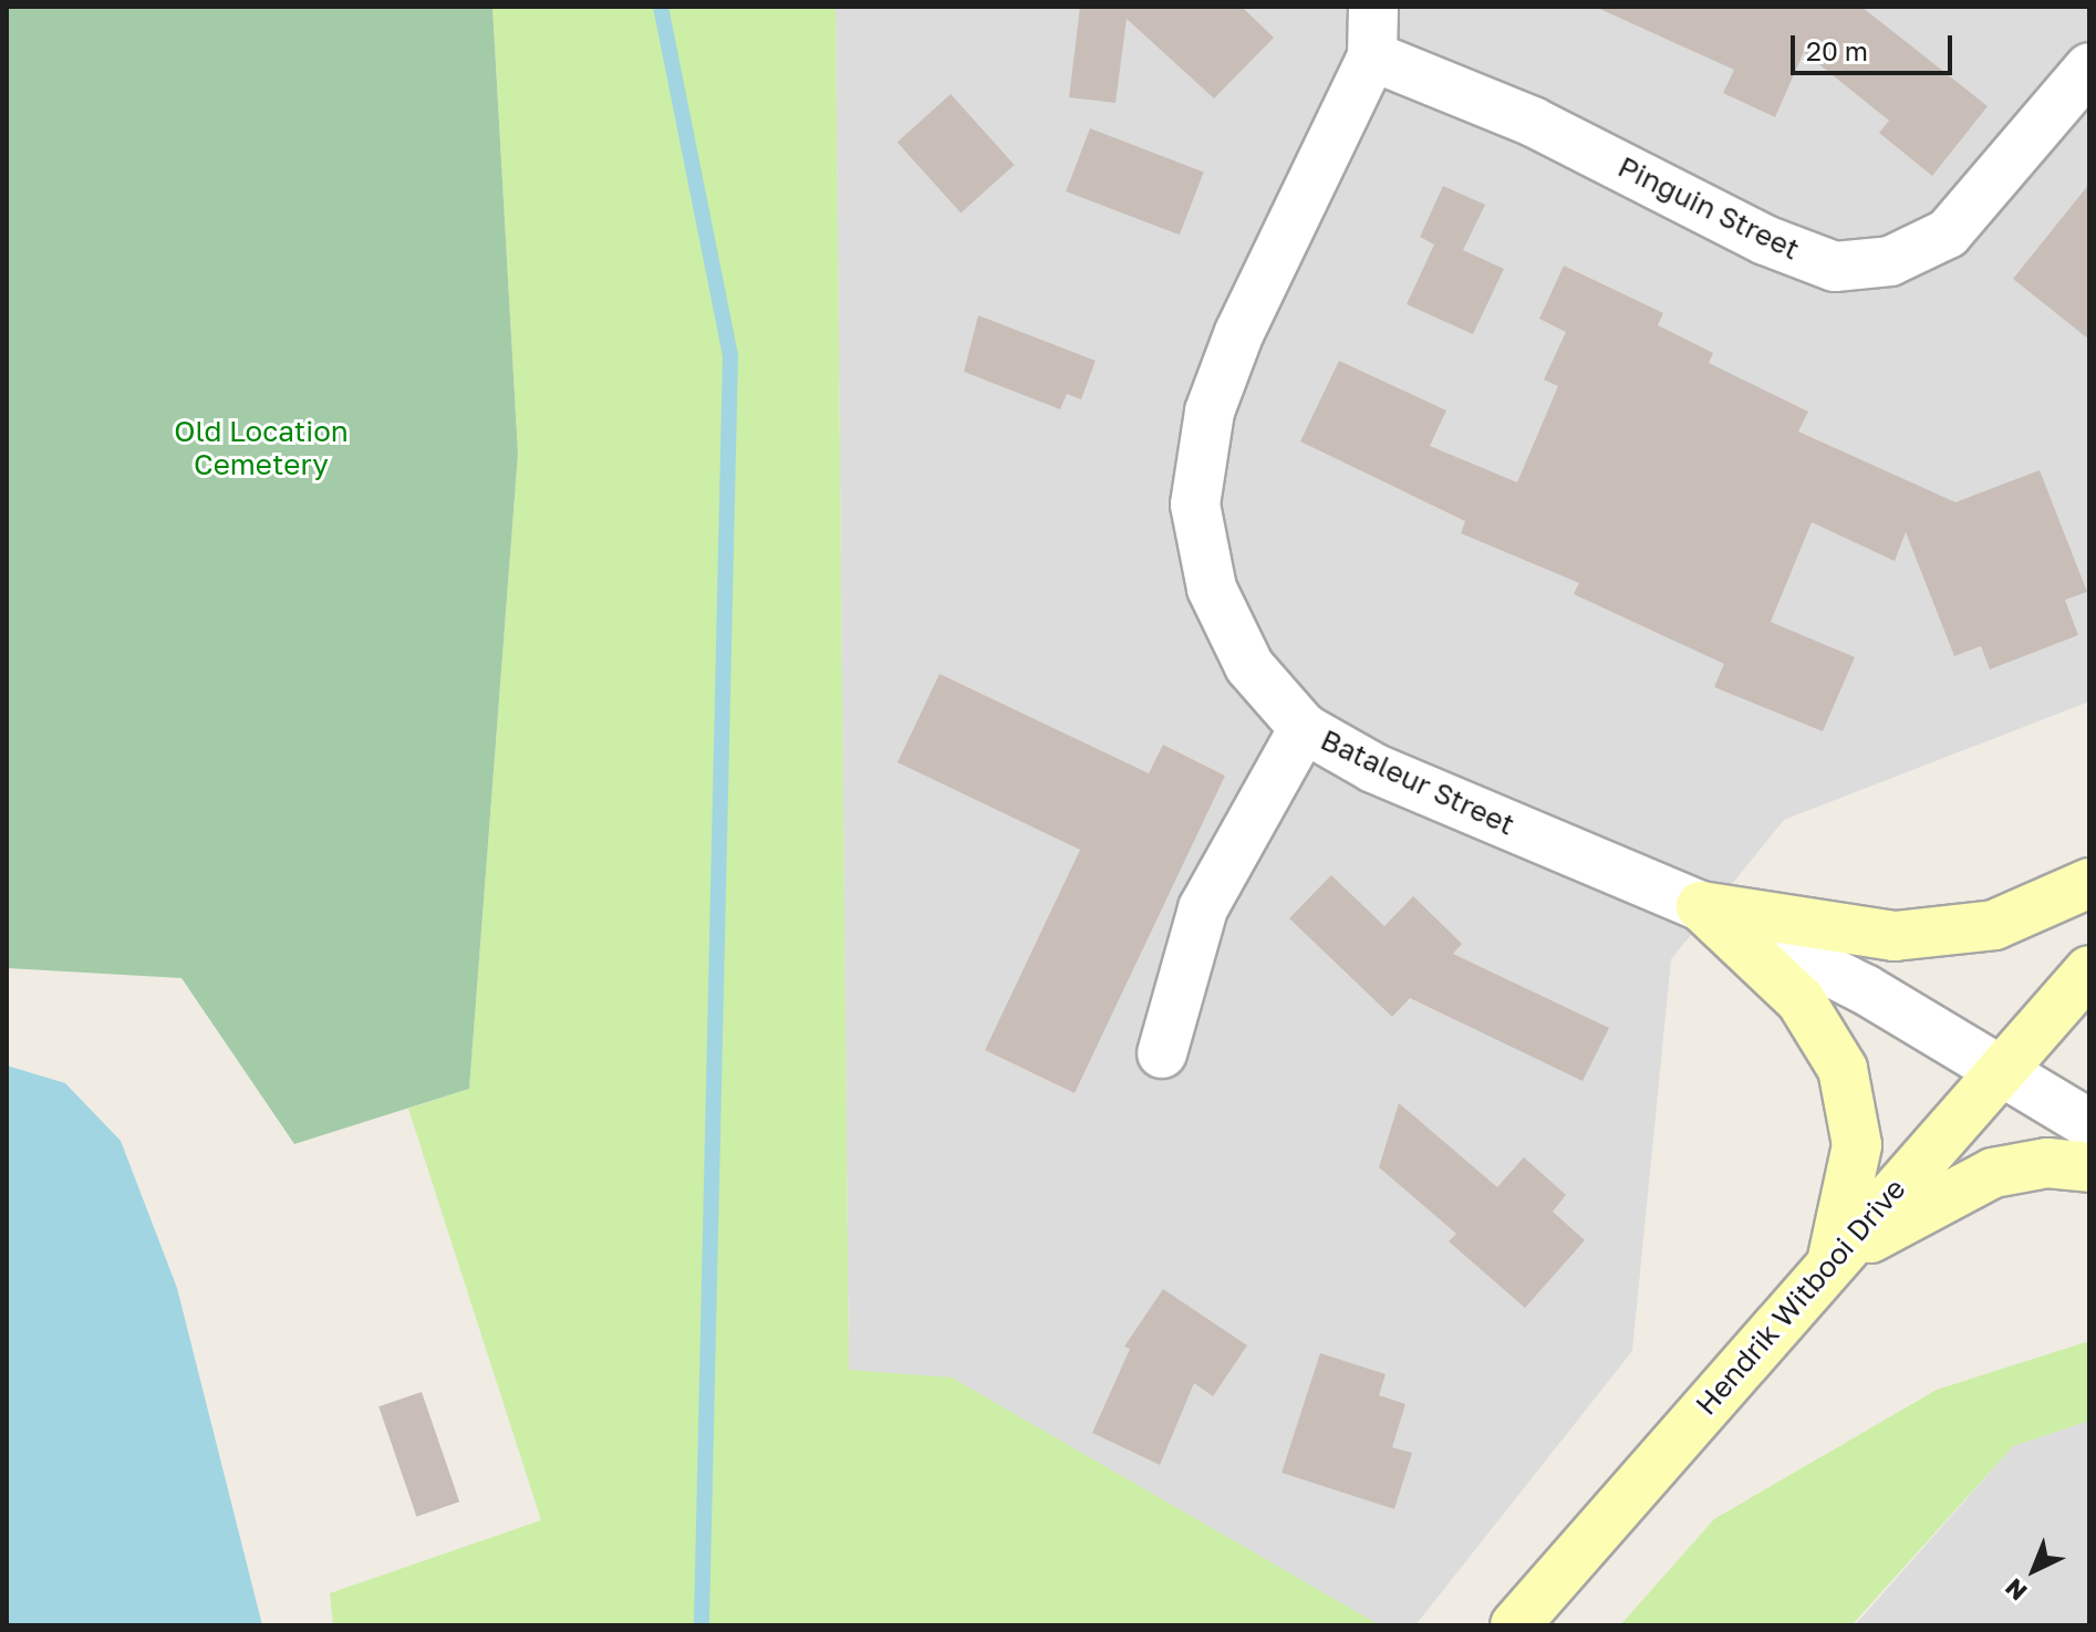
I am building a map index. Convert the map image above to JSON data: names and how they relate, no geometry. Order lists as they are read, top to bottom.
{
  "streets": {
    "main road": ["Hendrik Witbooi Drive"],
    "street": ["Pinguin Street", "Bataleur Street"]
  },
  "crossings": [
    ["Pinguin Street", "Bataleur Street"],
    ["Bataleur Street", "Hendrik Witbooi Drive"]
  ],
  "parks": ["Old Location Cemetery"],
  "scale_bar": "20 m",
  "north": "bottom left"
}
